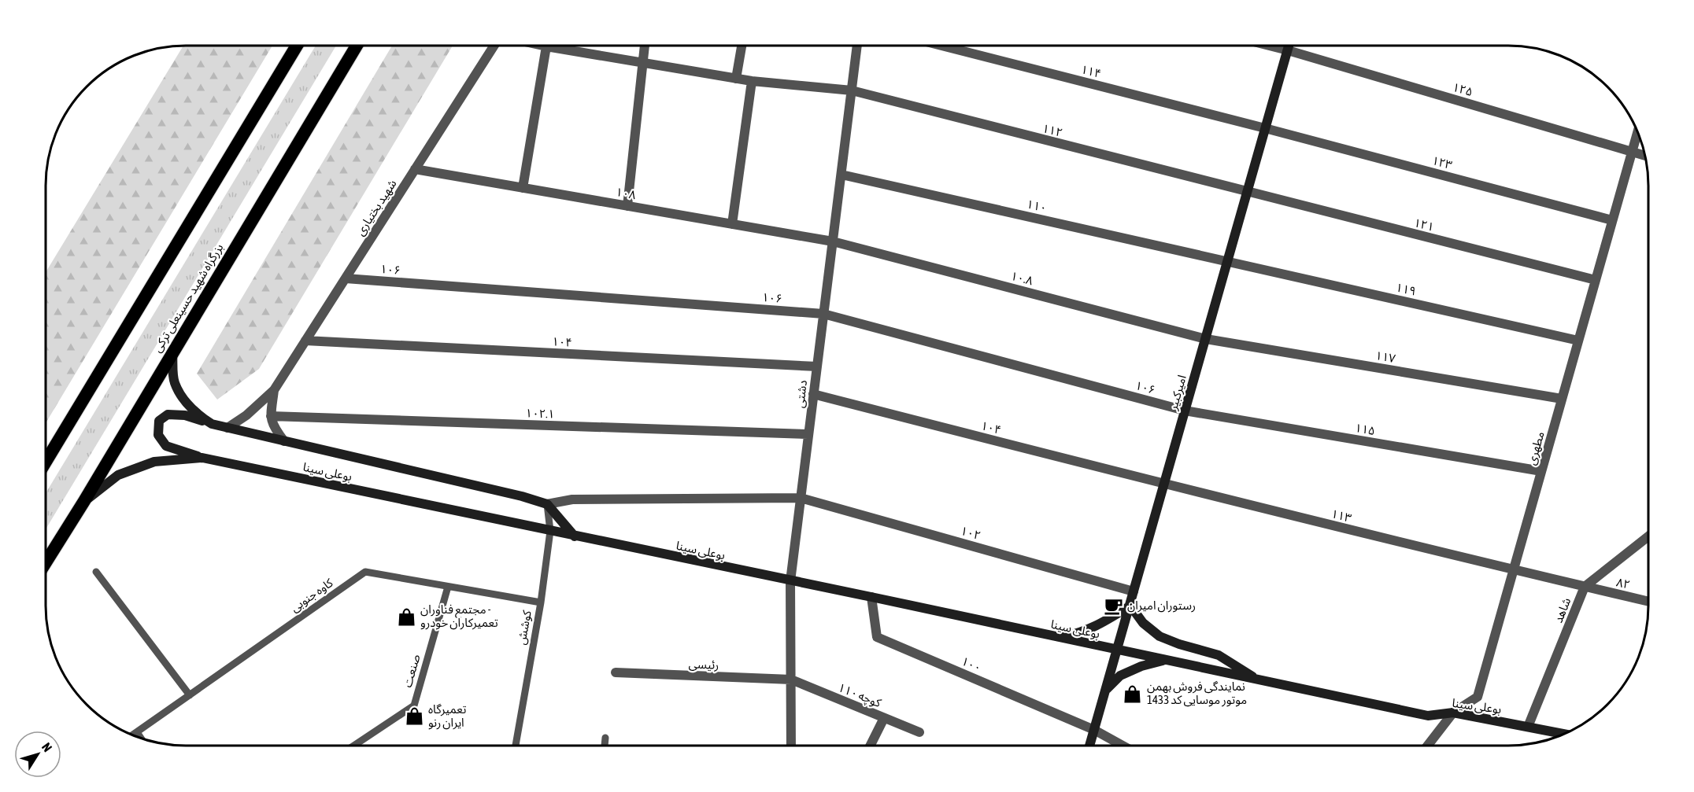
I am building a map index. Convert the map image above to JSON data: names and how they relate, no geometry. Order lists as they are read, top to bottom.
{
  "streets": {
    "highway": ["بزرگراه شهید حسینعلی ترکی"],
    "main road": ["امیرکبیر", "بوعلی سینا"],
    "street": [
      "۱۱۴",
      "۱۲۵",
      "۱۱۲",
      "۱۲۳",
      "۱۰۸",
      "۱۱۰",
      "شهید بختیاری",
      "۱۲۱",
      "۱۰۶",
      "۱۰.۸",
      "۱۱۹",
      "۱۰۴",
      "۱۱۷",
      "دشتی",
      "۱۰۲.۱",
      "۱۱۵",
      "مطهری",
      "۱۱۳",
      "۱۰۲",
      "۸۲",
      "شاهد",
      "رئیسی",
      "۱۰۰",
      "کوچه ۱۱۰"
    ],
    "lane": ["کاوه جنوبی", "کوشش", "صنعت"]
  },
  "crossings": [
    ["۱۱۴", "۱۲۳"],
    ["۱۱۴", "امیرکبیر"],
    ["۱۲۵", "امیرکبیر"],
    ["۱۲۵", "مطهری"],
    ["۱۱۲", "۱۲۱"],
    ["۱۱۲", "امیرکبیر"],
    ["۱۱۲", "دشتی"],
    ["۱۲۳", "امیرکبیر"],
    ["۱۲۳", "مطهری"],
    ["۱۰۸", "شهید بختیاری"],
    ["۱۰۸", "۱۰.۸"],
    ["۱۰۸", "دشتی"],
    ["۱۱۰", "۱۱۹"],
    ["۱۱۰", "امیرکبیر"],
    ["۱۱۰", "دشتی"],
    ["شهید بختیاری", "۱۰۶"],
    ["شهید بختیاری", "۱۰۴"],
    ["۱۲۱", "امیرکبیر"],
    ["۱۲۱", "مطهری"],
    ["۱۰۶", "امیرکبیر"],
    ["۱۰۶", "دشتی"],
    ["۱۰۶", "۱۱۵"],
    ["۱۰.۸", "۱۱۷"],
    ["۱۰.۸", "امیرکبیر"],
    ["۱۰.۸", "دشتی"],
    ["۱۱۹", "امیرکبیر"],
    ["۱۱۹", "مطهری"],
    ["بزرگراه شهید حسینعلی ترکی", "بوعلی سینا"],
    ["۱۰۴", "امیرکبیر"],
    ["۱۰۴", "دشتی"],
    ["۱۰۴", "۱۱۳"],
    ["۱۱۷", "امیرکبیر"],
    ["۱۱۷", "مطهری"],
    ["امیرکبیر", "۱۱۵"],
    ["امیرکبیر", "بوعلی سینا"],
    ["امیرکبیر", "۱۱۳"],
    ["امیرکبیر", "۱۰۲"],
    ["امیرکبیر", "۱۰۰"],
    ["دشتی", "۱۰۲.۱"],
    ["دشتی", "بوعلی سینا"],
    ["دشتی", "۱۰۲"],
    ["دشتی", "رئیسی"],
    ["دشتی", "کوچه ۱۱۰"],
    ["۱۱۵", "مطهری"],
    ["مطهری", "بوعلی سینا"],
    ["مطهری", "۱۱۳"],
    ["بوعلی سینا", "۱۰۲"],
    ["بوعلی سینا", "شاهد"],
    ["بوعلی سینا", "کوشش"],
    ["بوعلی سینا", "۱۰۰"],
    ["۱۱۳", "۸۲"],
    ["۱۱۳", "شاهد"],
    ["۱۰۲", "کوشش"],
    ["۸۲", "شاهد"],
    ["کاوه جنوبی", "کوشش"],
    ["کاوه جنوبی", "صنعت"],
    ["رئیسی", "کوچه ۱۱۰"]
  ],
  "places": {
    "cafe": ["رستوران امیران"],
    "shop": ["مجتمع فناوران - تعمیرکاران خودرو", "نمایندگی فروش بهمن موتور موسایی کد 1433", "تعمیرگاه ایران رنو"]
  },
  "north": "top right"
}
